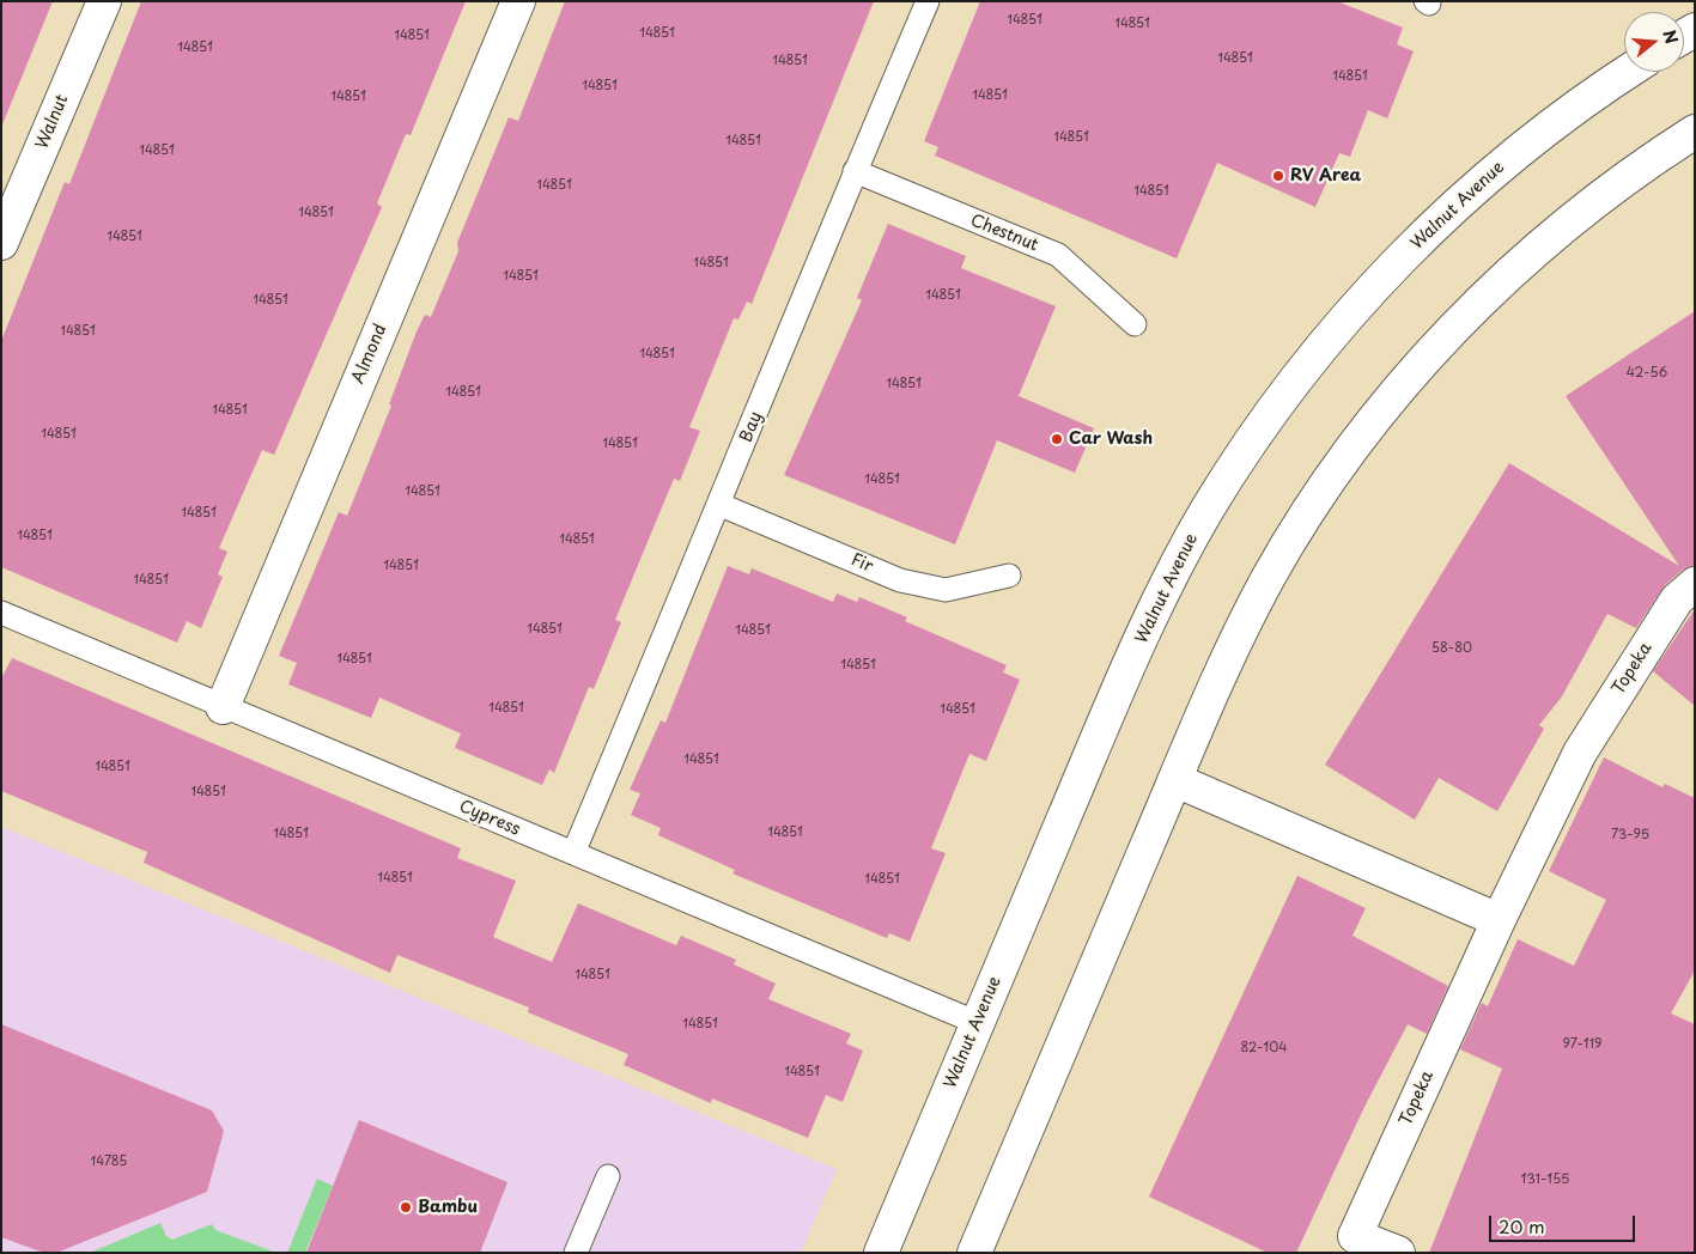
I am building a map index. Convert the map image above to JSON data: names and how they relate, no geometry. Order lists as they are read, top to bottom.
{
  "streets": {
    "main road": [
      "Walnut",
      "Walnut Avenue",
      "Almond",
      "Topeka"
    ],
    "lane": [
      "Chestnut",
      "Bay",
      "Fir",
      "Cypress"
    ]
  },
  "crossings": [
    ["Walnut Avenue", "Cypress"],
    ["Chestnut", "Bay"],
    ["Almond", "Cypress"],
    ["Bay", "Fir"],
    ["Bay", "Cypress"]
  ],
  "places": ["RV Area", "Car Wash", "Bambu"],
  "house_numbers": [
    "14851",
    "14851",
    "14851",
    "14851",
    "14851",
    "14851",
    "14851",
    "14851",
    "14851",
    "14851",
    "14851",
    "14851",
    "14851",
    "14851",
    "14851",
    "14851",
    "14851",
    "14851",
    "14851",
    "14851",
    "14851",
    "14851",
    "14851",
    "14851",
    "42-56",
    "14851",
    "14851",
    "14851",
    "14851",
    "14851",
    "14851",
    "14851",
    "14851",
    "14851",
    "14851",
    "14851",
    "14851",
    "14851",
    "14851",
    "58-80",
    "14851",
    "14851",
    "14851",
    "14851",
    "14851",
    "14851",
    "14851",
    "14851",
    "14851",
    "73-95",
    "14851",
    "14851",
    "14851",
    "14851",
    "97-119",
    "82-104",
    "14851",
    "14785",
    "131-155"
  ],
  "scale_bar": "20 m",
  "north": "right"
}
